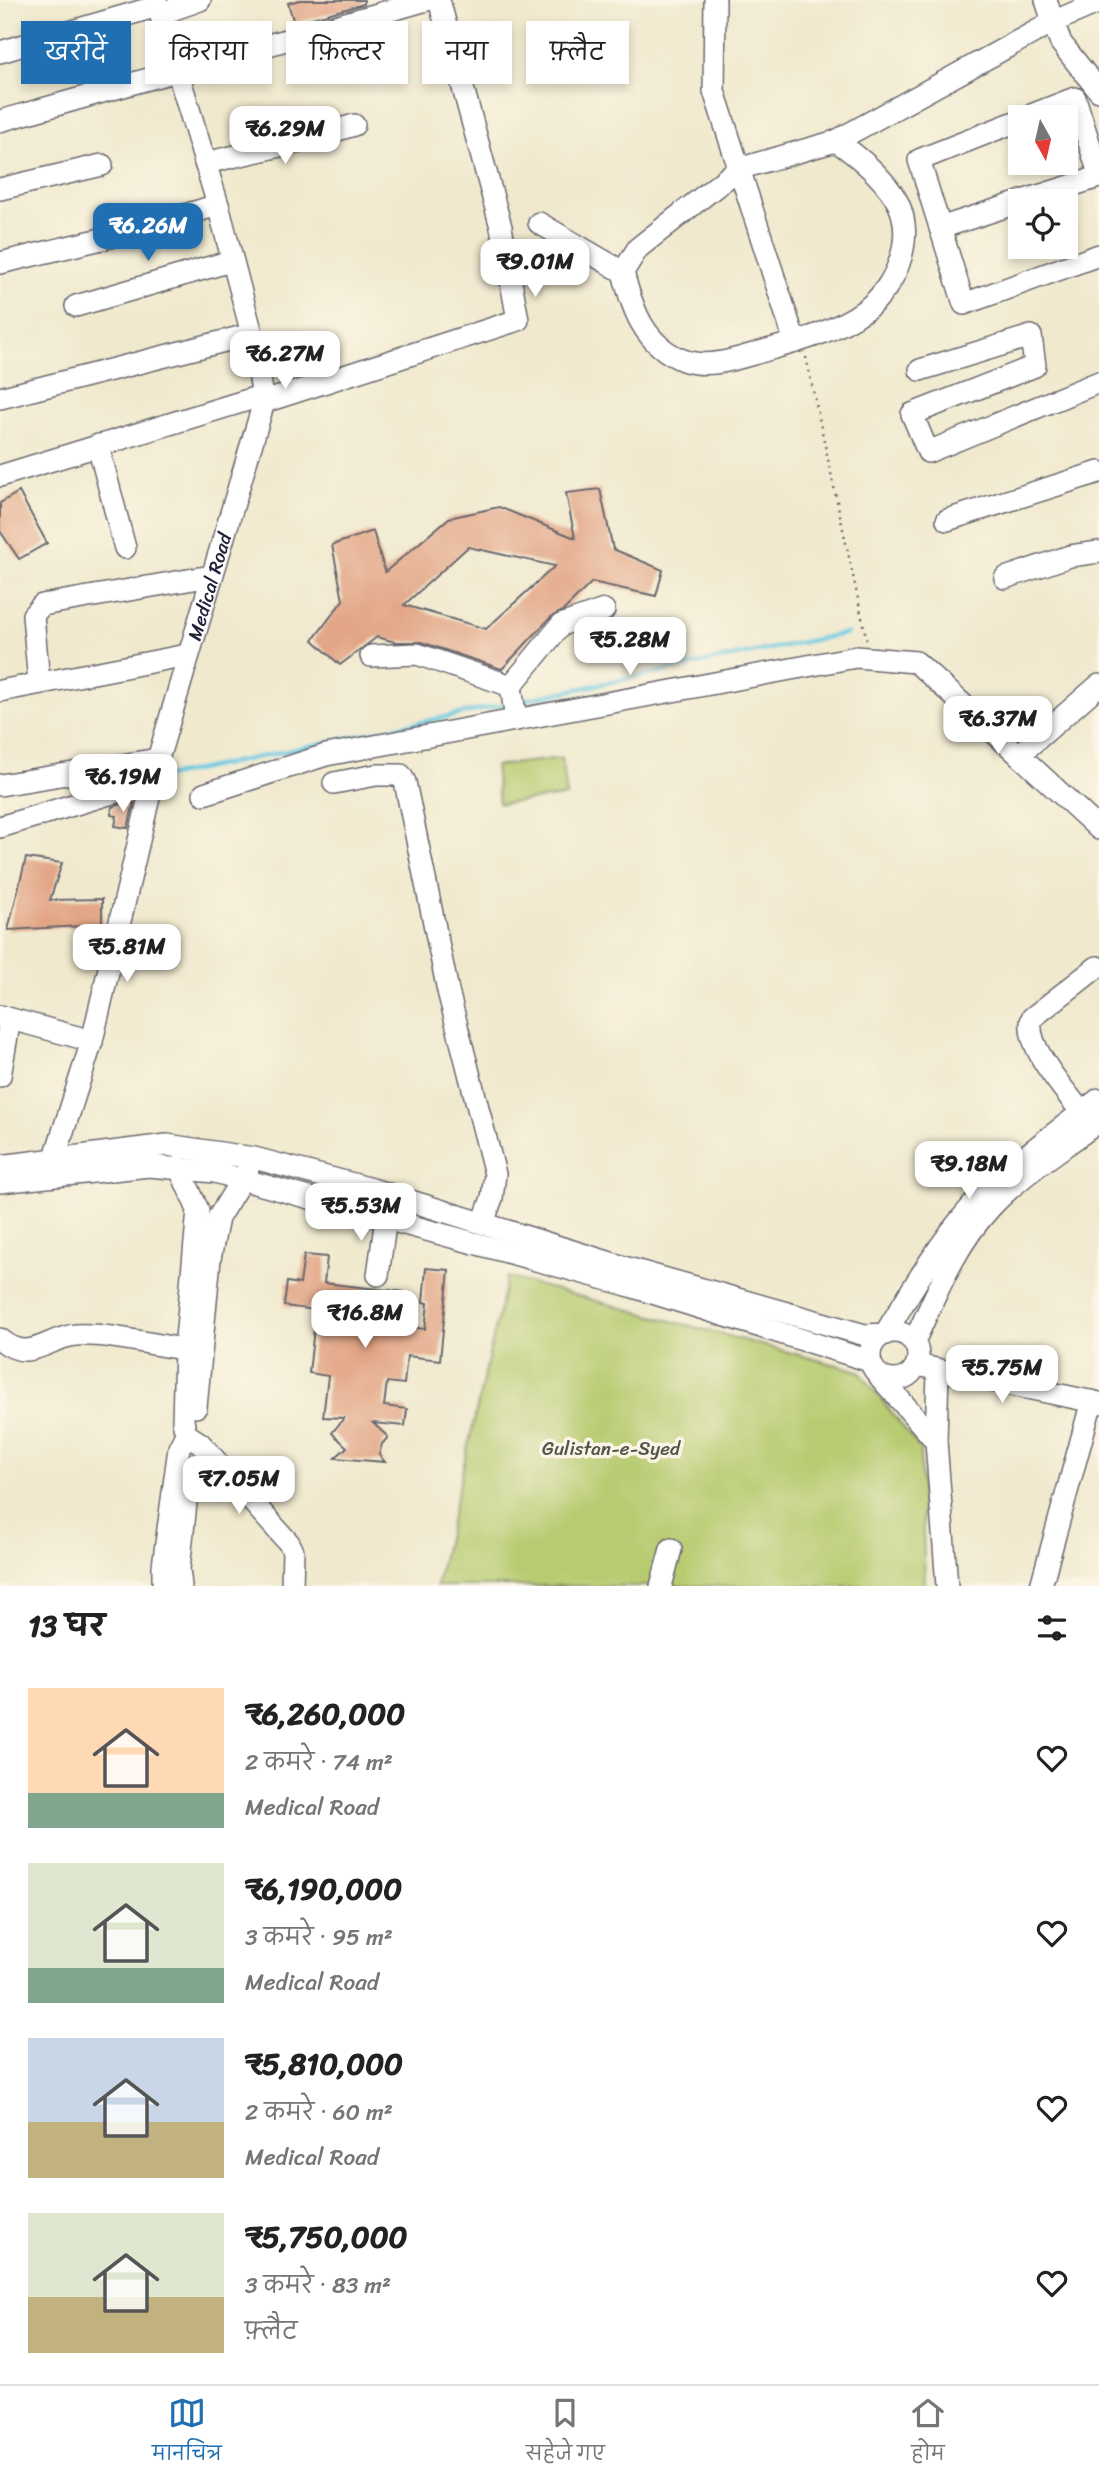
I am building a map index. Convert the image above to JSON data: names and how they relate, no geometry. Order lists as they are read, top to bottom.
{
  "streets": {
    "street": ["Medical Road"]
  },
  "parks": ["Gulistan-e-Syed"],
  "north": "bottom",
  "page": {
    "chip": [
      "खरीदें",
      "किराया",
      "फ़िल्टर",
      "नया",
      "फ़्लैट"
    ],
    "price": [
      "₹6.29M",
      "₹6.26M",
      "₹9.01M",
      "₹6.27M",
      "₹5.28M",
      "₹6.37M",
      "₹6.19M",
      "₹5.81M",
      "₹9.18M",
      "₹5.53M",
      "₹16.8M",
      "₹5.75M",
      "₹7.05M"
    ],
    "heading": "13 घर",
    "list": [
      {
        "name": "₹6,260,000",
        "note": "2 कमरे · 74 m² · Medical Road"
      },
      {
        "name": "₹6,190,000",
        "note": "3 कमरे · 95 m² · Medical Road"
      },
      {
        "name": "₹5,810,000",
        "note": "2 कमरे · 60 m² · Medical Road"
      },
      {
        "name": "₹5,750,000",
        "note": "3 कमरे · 83 m² · फ़्लैट"
      }
    ],
    "tabs": ["मानचित्र", "सहेजे गए", "होम"]
  }
}
